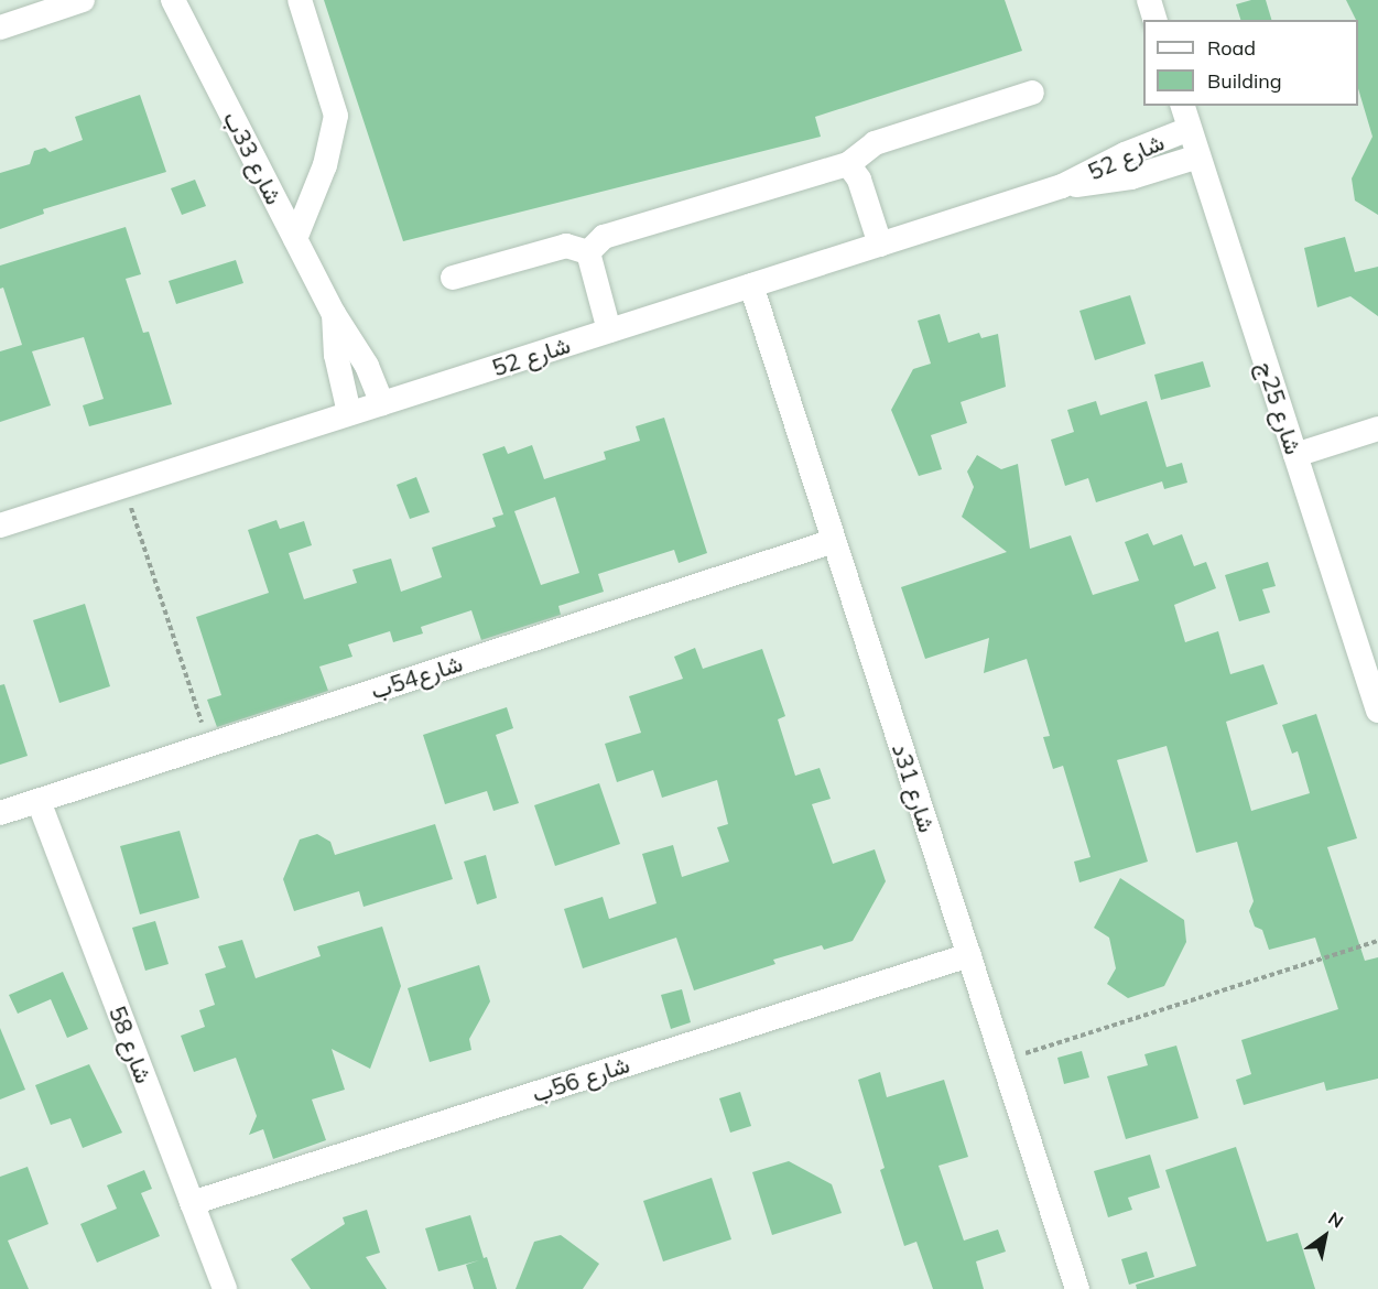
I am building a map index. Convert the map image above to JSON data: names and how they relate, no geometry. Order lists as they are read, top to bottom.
{
  "streets": {
    "street": [
      "شارع 52",
      "شارع 33ب",
      "شارع 25ج",
      "شارع54ب",
      "شارع 31د",
      "شارع 58",
      "شارع 56ب"
    ]
  },
  "crossings": [
    ["شارع 52", "شارع 33ب"],
    ["شارع 52", "شارع 25ج"],
    ["شارع 52", "شارع 31د"],
    ["شارع54ب", "شارع 31د"],
    ["شارع54ب", "شارع 58"],
    ["شارع 31د", "شارع 56ب"],
    ["شارع 58", "شارع 56ب"]
  ],
  "legend": ["Road", "Building"],
  "north": "top right"
}
